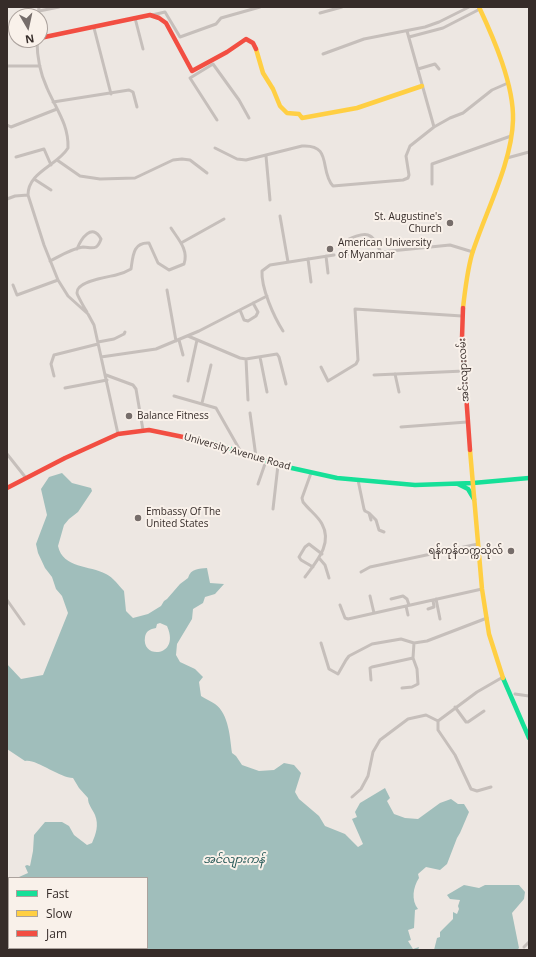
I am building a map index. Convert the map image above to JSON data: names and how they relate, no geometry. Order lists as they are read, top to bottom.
{
  "streets": {
    "main road": ["အင်းလျားလမ်း", "University Avenue Road"]
  },
  "crossings": [
    ["အင်းလျားလမ်း", "University Avenue Road"]
  ],
  "water": ["အင်လျားကန်"],
  "places": [
    "St. Augustine's Church",
    "American University of Myanmar",
    "Balance Fitness",
    "Embassy Of The United States",
    "ရန်ကုန်တက္ကသိုလ်"
  ],
  "legend": ["Fast", "Slow", "Jam"],
  "north": "bottom"
}
